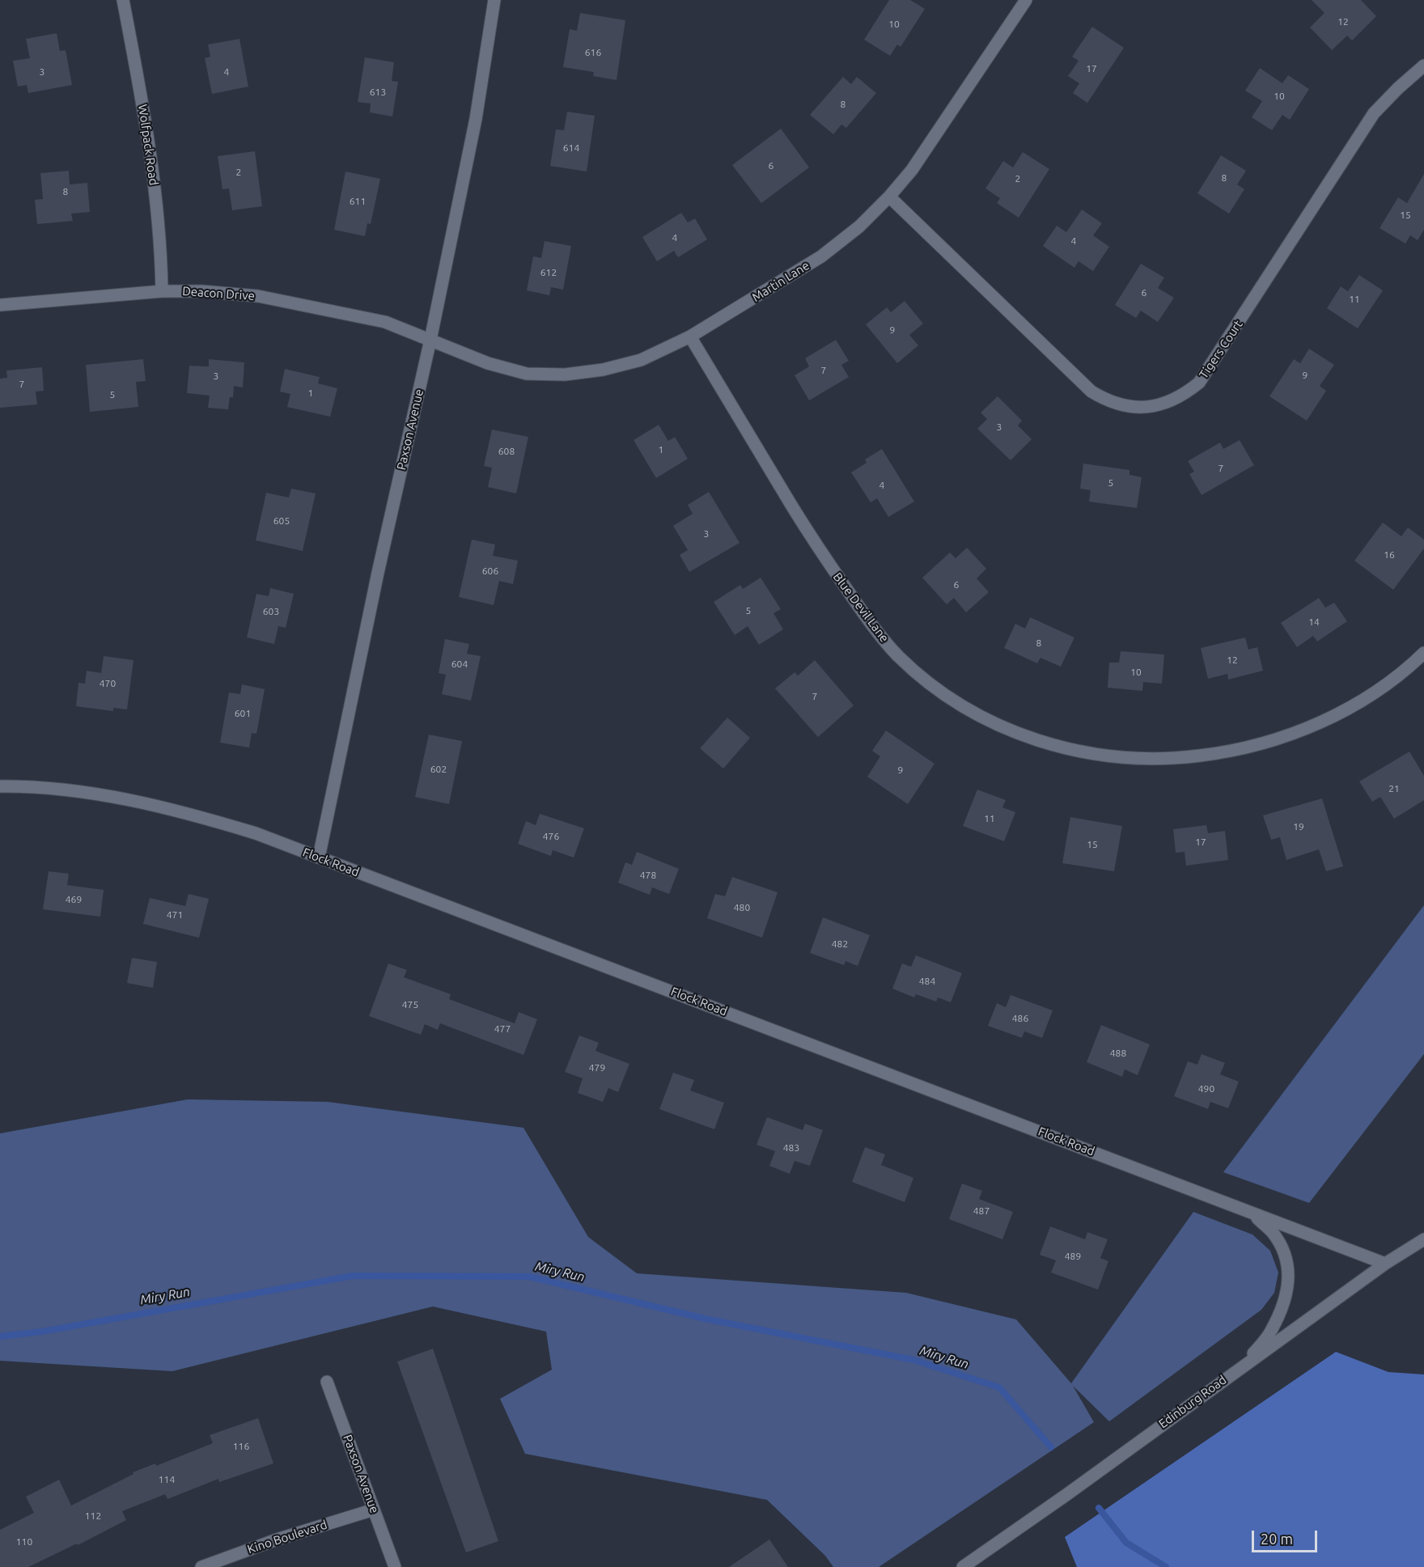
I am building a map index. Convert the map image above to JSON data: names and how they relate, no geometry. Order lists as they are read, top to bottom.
{
  "streets": {
    "street": [
      "Wolfpack Road",
      "Martin Lane",
      "Deacon Drive",
      "Tigers Court",
      "Paxson Avenue",
      "Blue Devil Lane",
      "Flock Road",
      "Edinburg Road",
      "Kino Boulevard"
    ]
  },
  "crossings": [
    ["Wolfpack Road", "Deacon Drive"],
    ["Martin Lane", "Deacon Drive"],
    ["Martin Lane", "Tigers Court"],
    ["Martin Lane", "Paxson Avenue"],
    ["Martin Lane", "Blue Devil Lane"],
    ["Deacon Drive", "Paxson Avenue"],
    ["Paxson Avenue", "Flock Road"],
    ["Paxson Avenue", "Kino Boulevard"],
    ["Flock Road", "Edinburg Road"]
  ],
  "water": ["Miry Run"],
  "house_numbers": [
    "12",
    "10",
    "616",
    "17",
    "3",
    "4",
    "613",
    "10",
    "8",
    "614",
    "6",
    "2",
    "8",
    "2",
    "8",
    "611",
    "15",
    "4",
    "4",
    "612",
    "6",
    "11",
    "9",
    "7",
    "9",
    "3",
    "7",
    "1",
    "5",
    "3",
    "1",
    "608",
    "7",
    "5",
    "4",
    "605",
    "3",
    "16",
    "606",
    "6",
    "5",
    "603",
    "14",
    "8",
    "12",
    "604",
    "10",
    "470",
    "7",
    "601",
    "602",
    "9",
    "21",
    "11",
    "19",
    "476",
    "17",
    "15",
    "478",
    "469",
    "480",
    "471",
    "482",
    "484",
    "475",
    "486",
    "477",
    "488",
    "479",
    "490",
    "483",
    "487",
    "489",
    "116",
    "114",
    "112",
    "110"
  ],
  "scale_bar": "20 m"
}
